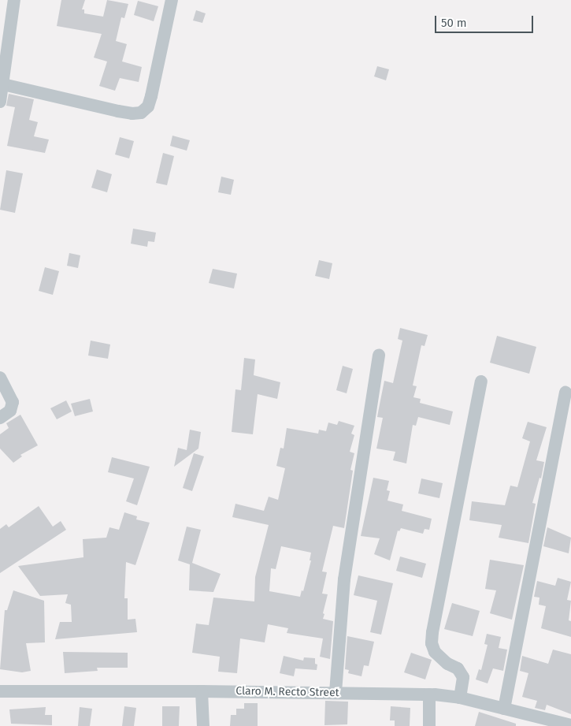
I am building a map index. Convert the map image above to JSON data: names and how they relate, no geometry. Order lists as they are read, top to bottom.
{
  "streets": {
    "street": ["Claro M. Recto Street"]
  },
  "scale_bar": "50 m"
}
